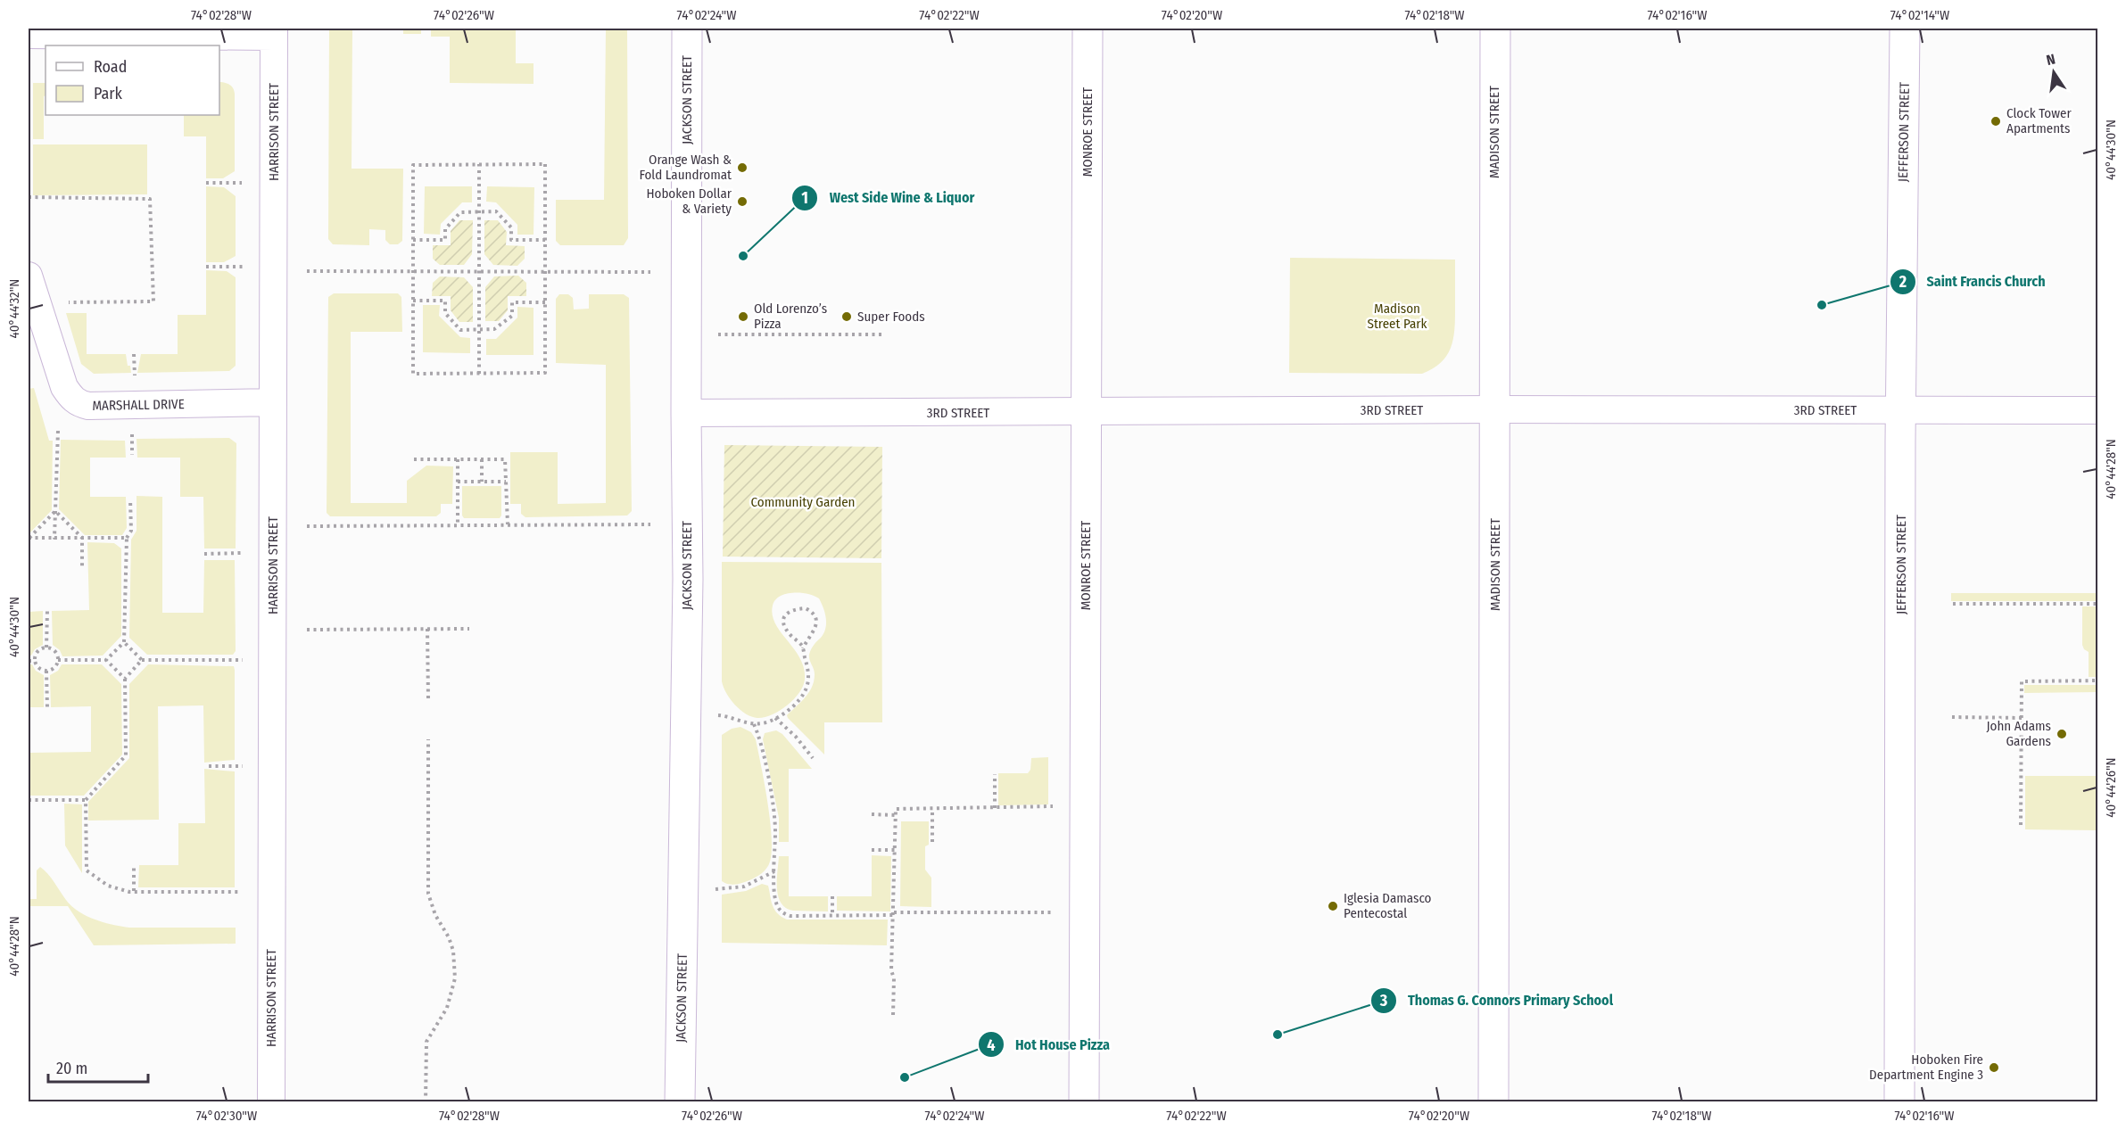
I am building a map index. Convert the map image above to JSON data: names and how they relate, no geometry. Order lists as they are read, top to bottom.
{
  "streets": {
    "street": [
      "JACKSON STREET",
      "HARRISON STREET",
      "MONROE STREET",
      "MADISON STREET",
      "JEFFERSON STREET",
      "MARSHALL DRIVE",
      "3RD STREET"
    ]
  },
  "crossings": [
    ["JACKSON STREET", "3RD STREET"],
    ["HARRISON STREET", "MARSHALL DRIVE"],
    ["MONROE STREET", "3RD STREET"],
    ["MADISON STREET", "3RD STREET"],
    ["JEFFERSON STREET", "3RD STREET"]
  ],
  "parks": ["Madison Street Park", "Community Garden"],
  "places": [
    "Clock Tower Apartments",
    "Orange Wash & Fold Laundromat",
    "Hoboken Dollar & Variety",
    "West Side Wine & Liquor",
    "Saint Francis Church",
    "Old Lorenzo’s Pizza",
    "Super Foods",
    "John Adams Gardens",
    "Iglesia Damasco Pentecostal",
    "Thomas G. Connors Primary School",
    "Hoboken Fire Department Engine 3",
    "Hot House Pizza"
  ],
  "legend": ["Road", "Park"],
  "scale_bar": "20 m",
  "north": "top",
  "coordinates": [
    "74°02'28\"W",
    "74°02'26\"W",
    "74°02'24\"W",
    "74°02'22\"W",
    "74°02'20\"W",
    "74°02'18\"W",
    "74°02'16\"W",
    "74°02'14\"W",
    "40°44'30\"N",
    "40°44'32\"N",
    "40°44'28\"N",
    "40°44'26\"N",
    "74°02'30\"W"
  ]
}
